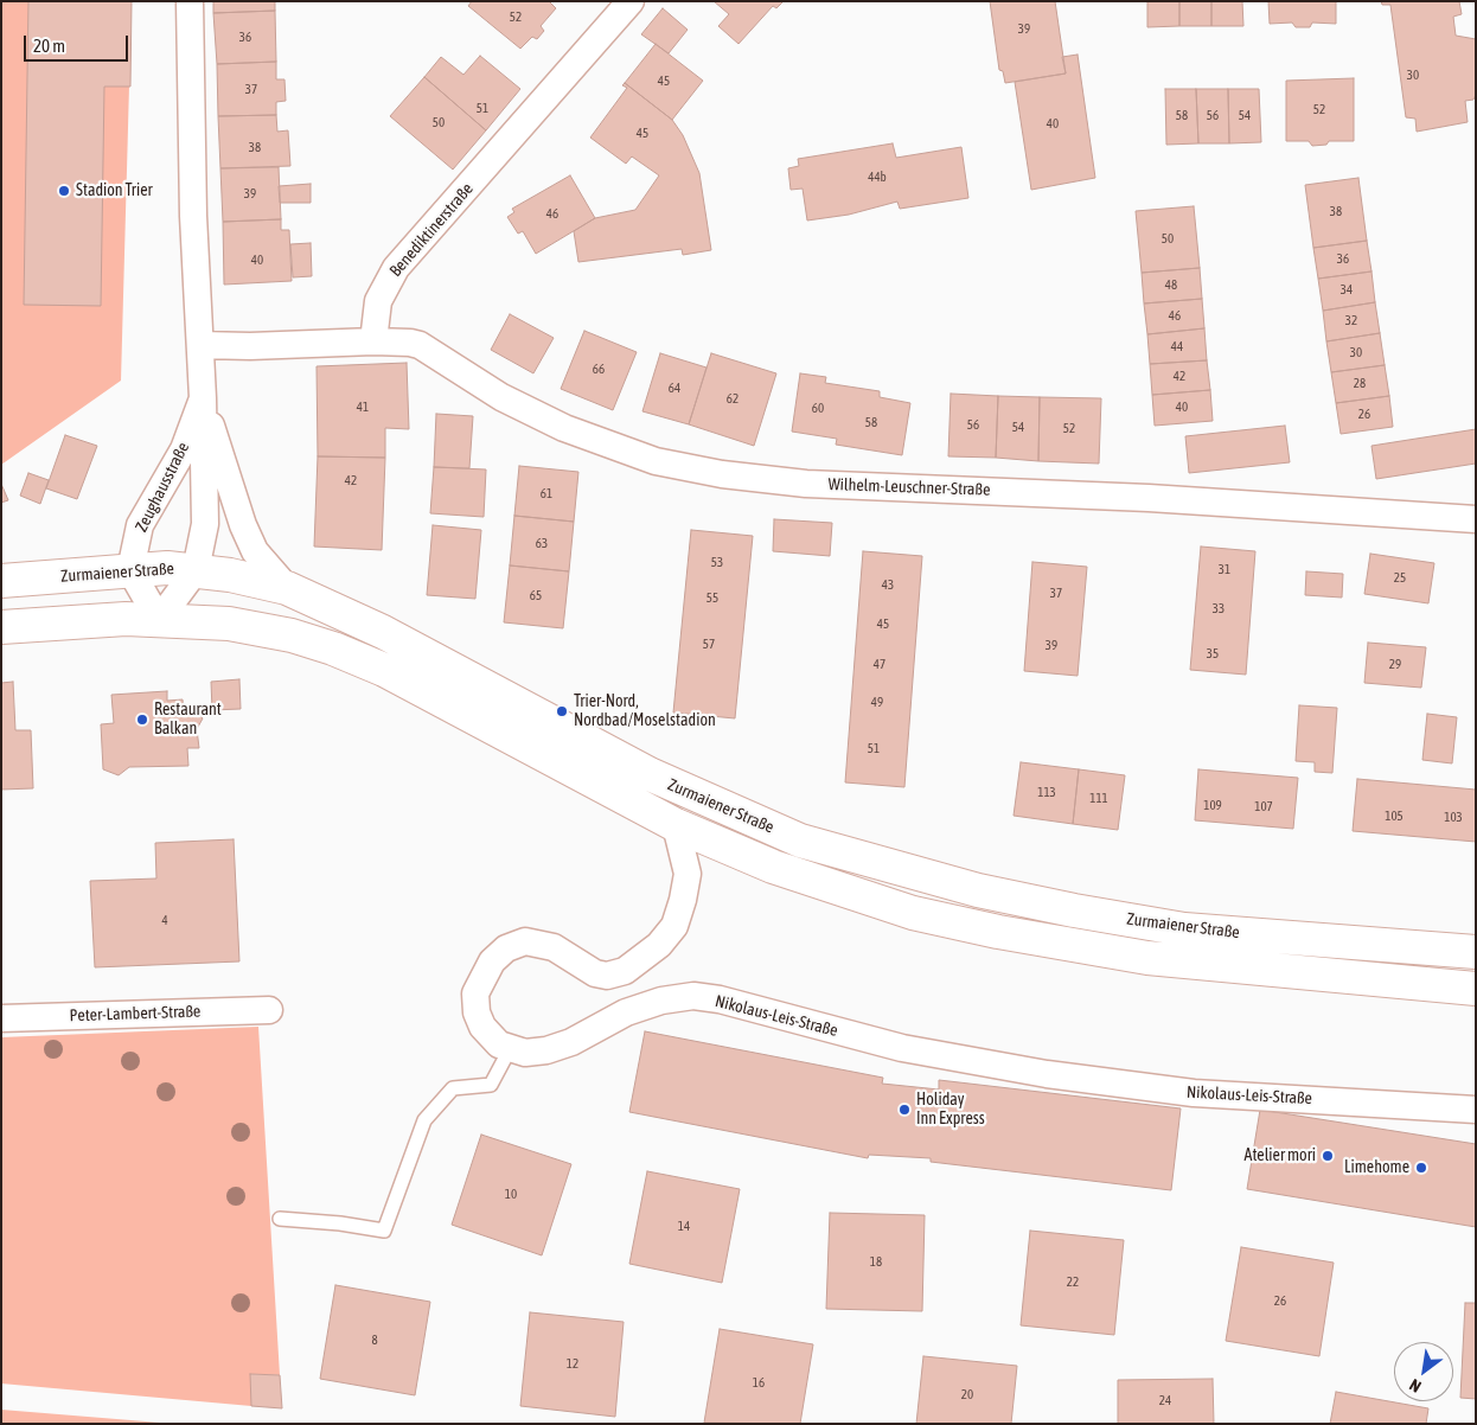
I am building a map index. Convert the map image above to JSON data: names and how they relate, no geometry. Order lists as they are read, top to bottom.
{
  "streets": {
    "main road": ["Zurmaiener Straße"],
    "street": [
      "Benediktinerstraße",
      "Zeughausstraße",
      "Wilhelm-Leuschner-Straße",
      "Peter-Lambert-Straße",
      "Nikolaus-Leis-Straße"
    ]
  },
  "crossings": [
    ["Benediktinerstraße", "Wilhelm-Leuschner-Straße"],
    ["Zeughausstraße", "Zurmaiener Straße"]
  ],
  "places": [
    "Stadion Trier",
    "Trier-Nord, Nordbad/Moselstadion",
    "Restaurant Balkan",
    "Holiday Inn Express",
    "Atelier mori",
    "Limehome"
  ],
  "house_numbers": [
    "52",
    "39",
    "36",
    "30",
    "45",
    "37",
    "51",
    "52",
    "58",
    "56",
    "54",
    "50",
    "40",
    "45",
    "38",
    "44b",
    "39",
    "38",
    "46",
    "50",
    "36",
    "40",
    "48",
    "34",
    "46",
    "32",
    "44",
    "30",
    "66",
    "42",
    "28",
    "64",
    "62",
    "41",
    "40",
    "60",
    "26",
    "58",
    "56",
    "54",
    "52",
    "42",
    "61",
    "63",
    "53",
    "31",
    "25",
    "43",
    "37",
    "65",
    "55",
    "33",
    "45",
    "57",
    "39",
    "35",
    "47",
    "29",
    "49",
    "51",
    "113",
    "111",
    "109",
    "107",
    "105",
    "103",
    "4",
    "10",
    "14",
    "18",
    "22",
    "26",
    "8",
    "12",
    "16",
    "20",
    "24"
  ],
  "scale_bar": "20 m",
  "north": "bottom left"
}
